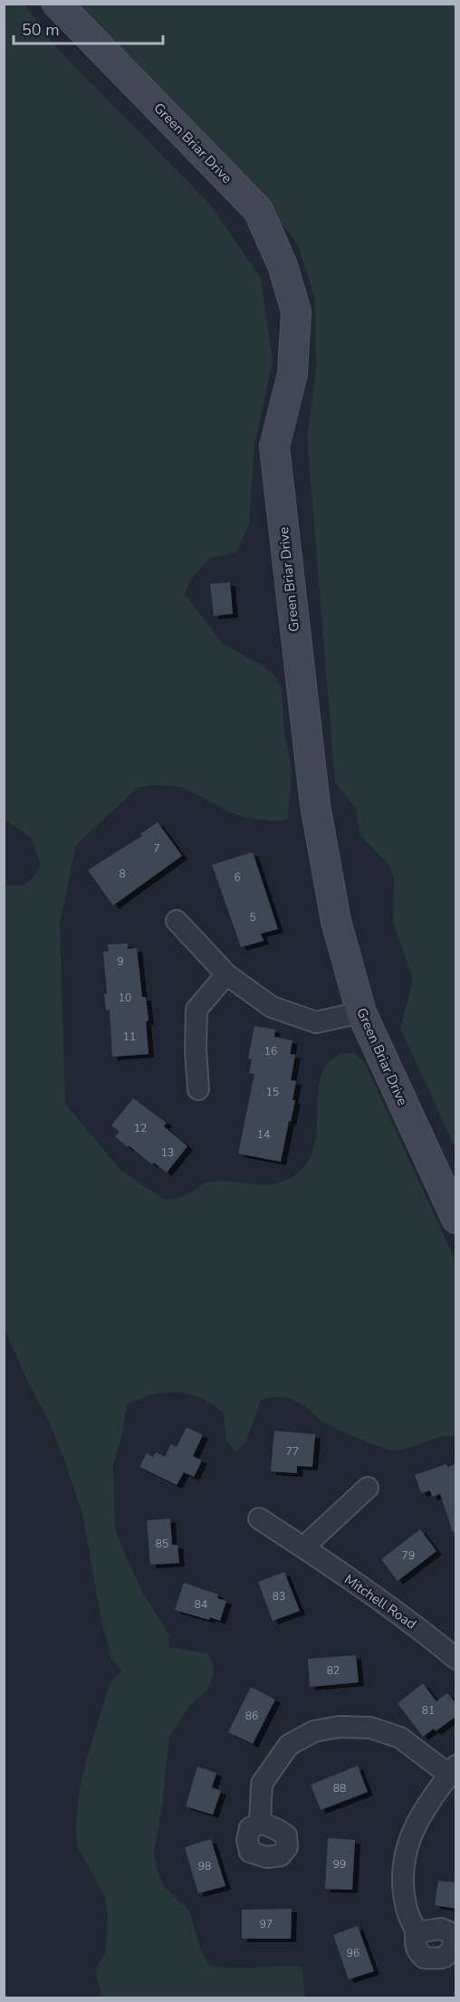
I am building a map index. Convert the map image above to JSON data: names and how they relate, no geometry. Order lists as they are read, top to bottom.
{
  "streets": {
    "street": ["Green Briar Drive", "Mitchell Road"]
  },
  "house_numbers": [
    "7",
    "8",
    "6",
    "5",
    "9",
    "10",
    "11",
    "16",
    "15",
    "12",
    "14",
    "13",
    "77",
    "85",
    "79",
    "83",
    "84",
    "82",
    "81",
    "86",
    "88",
    "99",
    "98",
    "97",
    "96"
  ],
  "scale_bar": "50 m"
}
